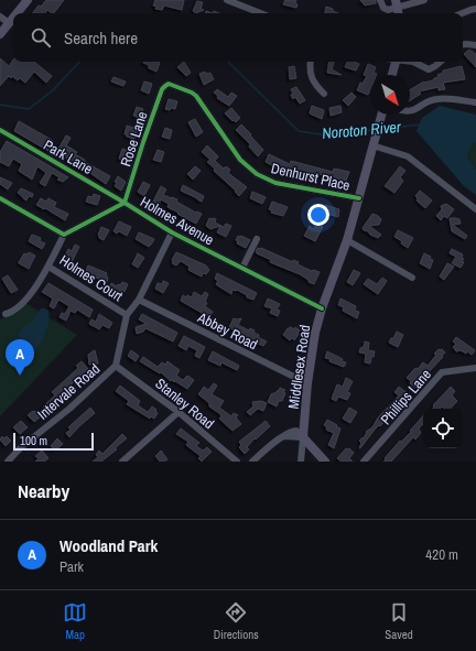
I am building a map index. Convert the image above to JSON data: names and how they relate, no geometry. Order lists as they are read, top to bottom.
{
  "streets": {
    "main road": ["Middlesex Road"],
    "street": [
      "Rose Lane",
      "Park Lane",
      "Denhurst Place",
      "Holmes Avenue",
      "Holmes Court",
      "Abbey Road",
      "Intervale Road",
      "Phillips Lane",
      "Stanley Road"
    ]
  },
  "crossings": [
    ["Rose Lane", "Park Lane"],
    ["Rose Lane", "Denhurst Place"],
    ["Rose Lane", "Holmes Avenue"],
    ["Park Lane", "Holmes Avenue"],
    ["Denhurst Place", "Middlesex Road"],
    ["Holmes Avenue", "Holmes Court"],
    ["Holmes Avenue", "Middlesex Road"],
    ["Holmes Avenue", "Intervale Road"],
    ["Holmes Court", "Intervale Road"],
    ["Abbey Road", "Middlesex Road"],
    ["Abbey Road", "Intervale Road"],
    ["Intervale Road", "Stanley Road"]
  ],
  "water": ["Noroton River"],
  "scale_bar": "100 m",
  "north": "bottom right",
  "page": {
    "search": "Search here",
    "pins": "A",
    "scale": "100 m",
    "heading": "Nearby",
    "list": [
      {
        "mark": "A",
        "name": "Woodland Park",
        "note": "Park",
        "value": "420 m"
      }
    ],
    "nav": ["Map", "Directions", "Saved"]
  }
}
